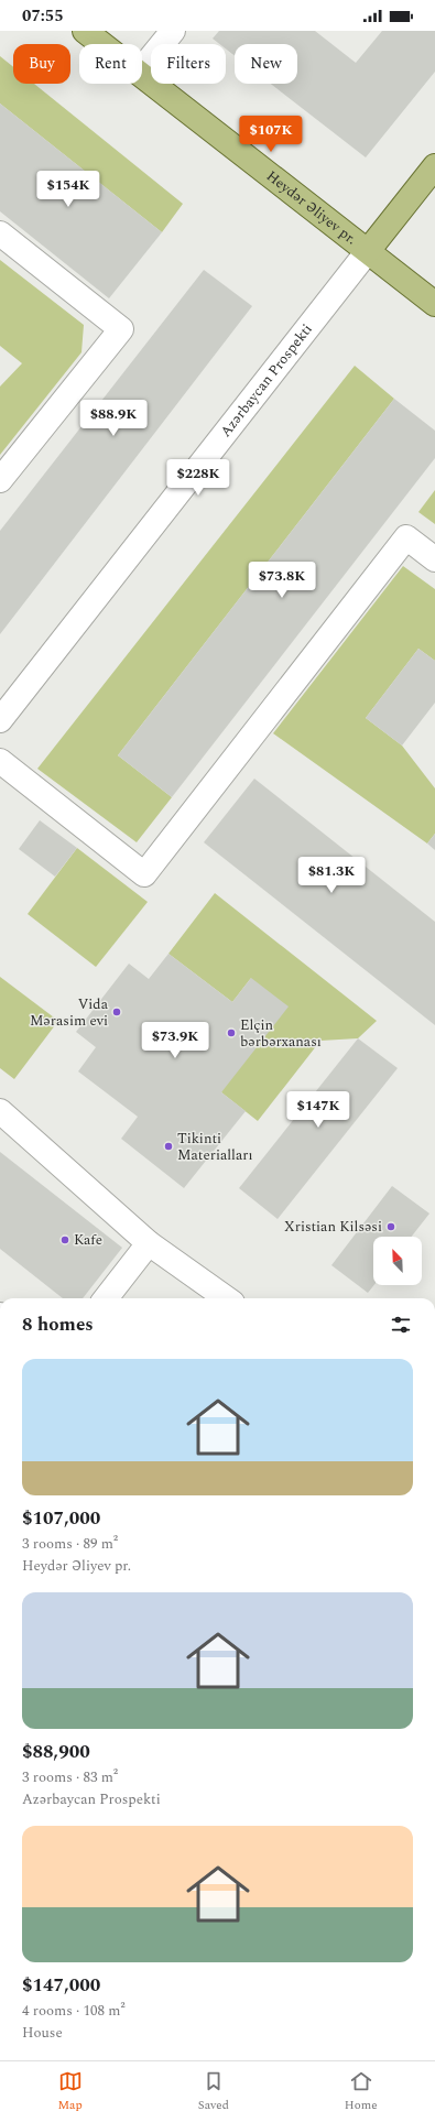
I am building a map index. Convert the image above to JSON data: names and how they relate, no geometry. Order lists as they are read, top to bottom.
{
  "streets": {
    "main road": ["Heydər Əliyev pr.", "Azərbaycan Prospekti"]
  },
  "crossings": [
    ["Heydər Əliyev pr.", "Azərbaycan Prospekti"]
  ],
  "places": [
    "Vida Mərasim evi",
    "Elçin bərbərxanası",
    "Tikinti Materialları",
    "Xristian Kilsəsi",
    "Kafe"
  ],
  "north": "top left",
  "page": {
    "status": "07:55",
    "chip": [
      "Buy",
      "Rent",
      "Filters",
      "New"
    ],
    "price": [
      "$107K",
      "$154K",
      "$88.9K",
      "$228K",
      "$73.8K",
      "$81.3K",
      "$73.9K",
      "$147K"
    ],
    "heading": "8 homes",
    "list": [
      {
        "name": "$107,000",
        "note": "3 rooms · 89 m² · Heydər Əliyev pr."
      },
      {
        "name": "$88,900",
        "note": "3 rooms · 83 m² · Azərbaycan Prospekti"
      },
      {
        "name": "$147,000",
        "note": "4 rooms · 108 m² · House"
      }
    ],
    "tabs": ["Map", "Saved", "Home"]
  }
}
